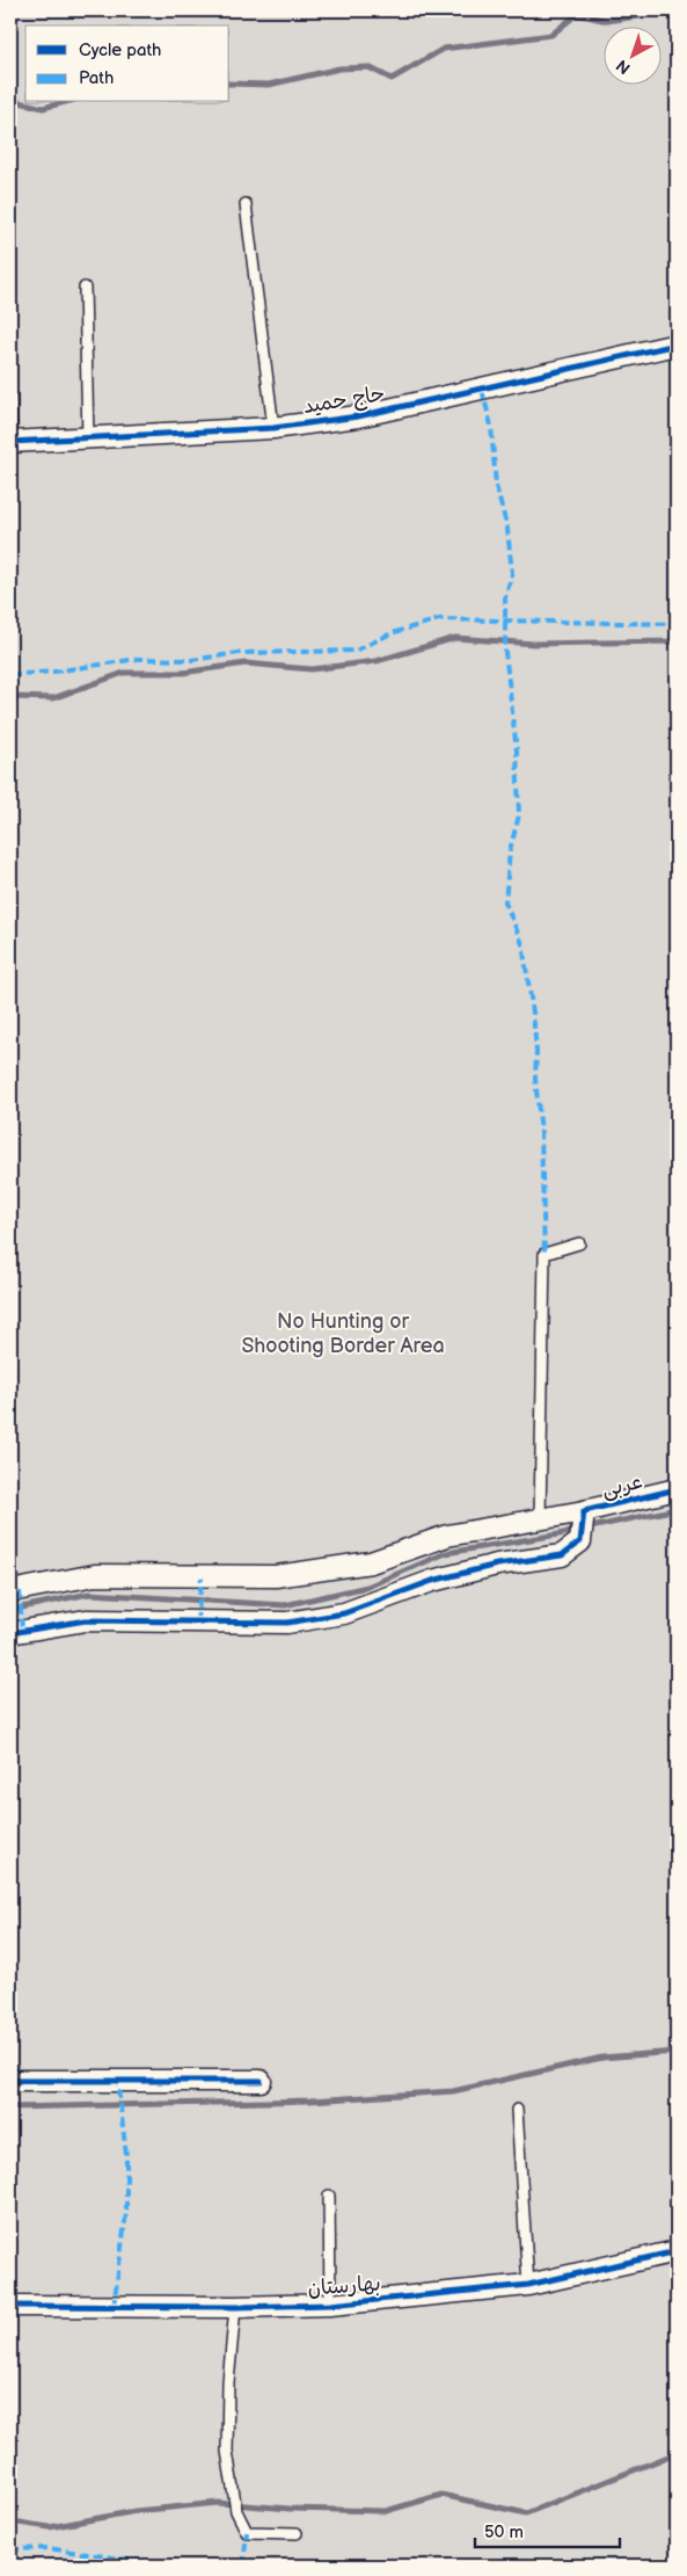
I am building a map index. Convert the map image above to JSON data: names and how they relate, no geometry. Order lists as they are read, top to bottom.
{
  "streets": {
    "street": ["حاج حمید", "عربی", "بهارستان"]
  },
  "parks": ["No Hunting or Shooting Border Area"],
  "legend": ["Cycle path", "Path"],
  "scale_bar": "50 m",
  "north": "bottom left"
}
